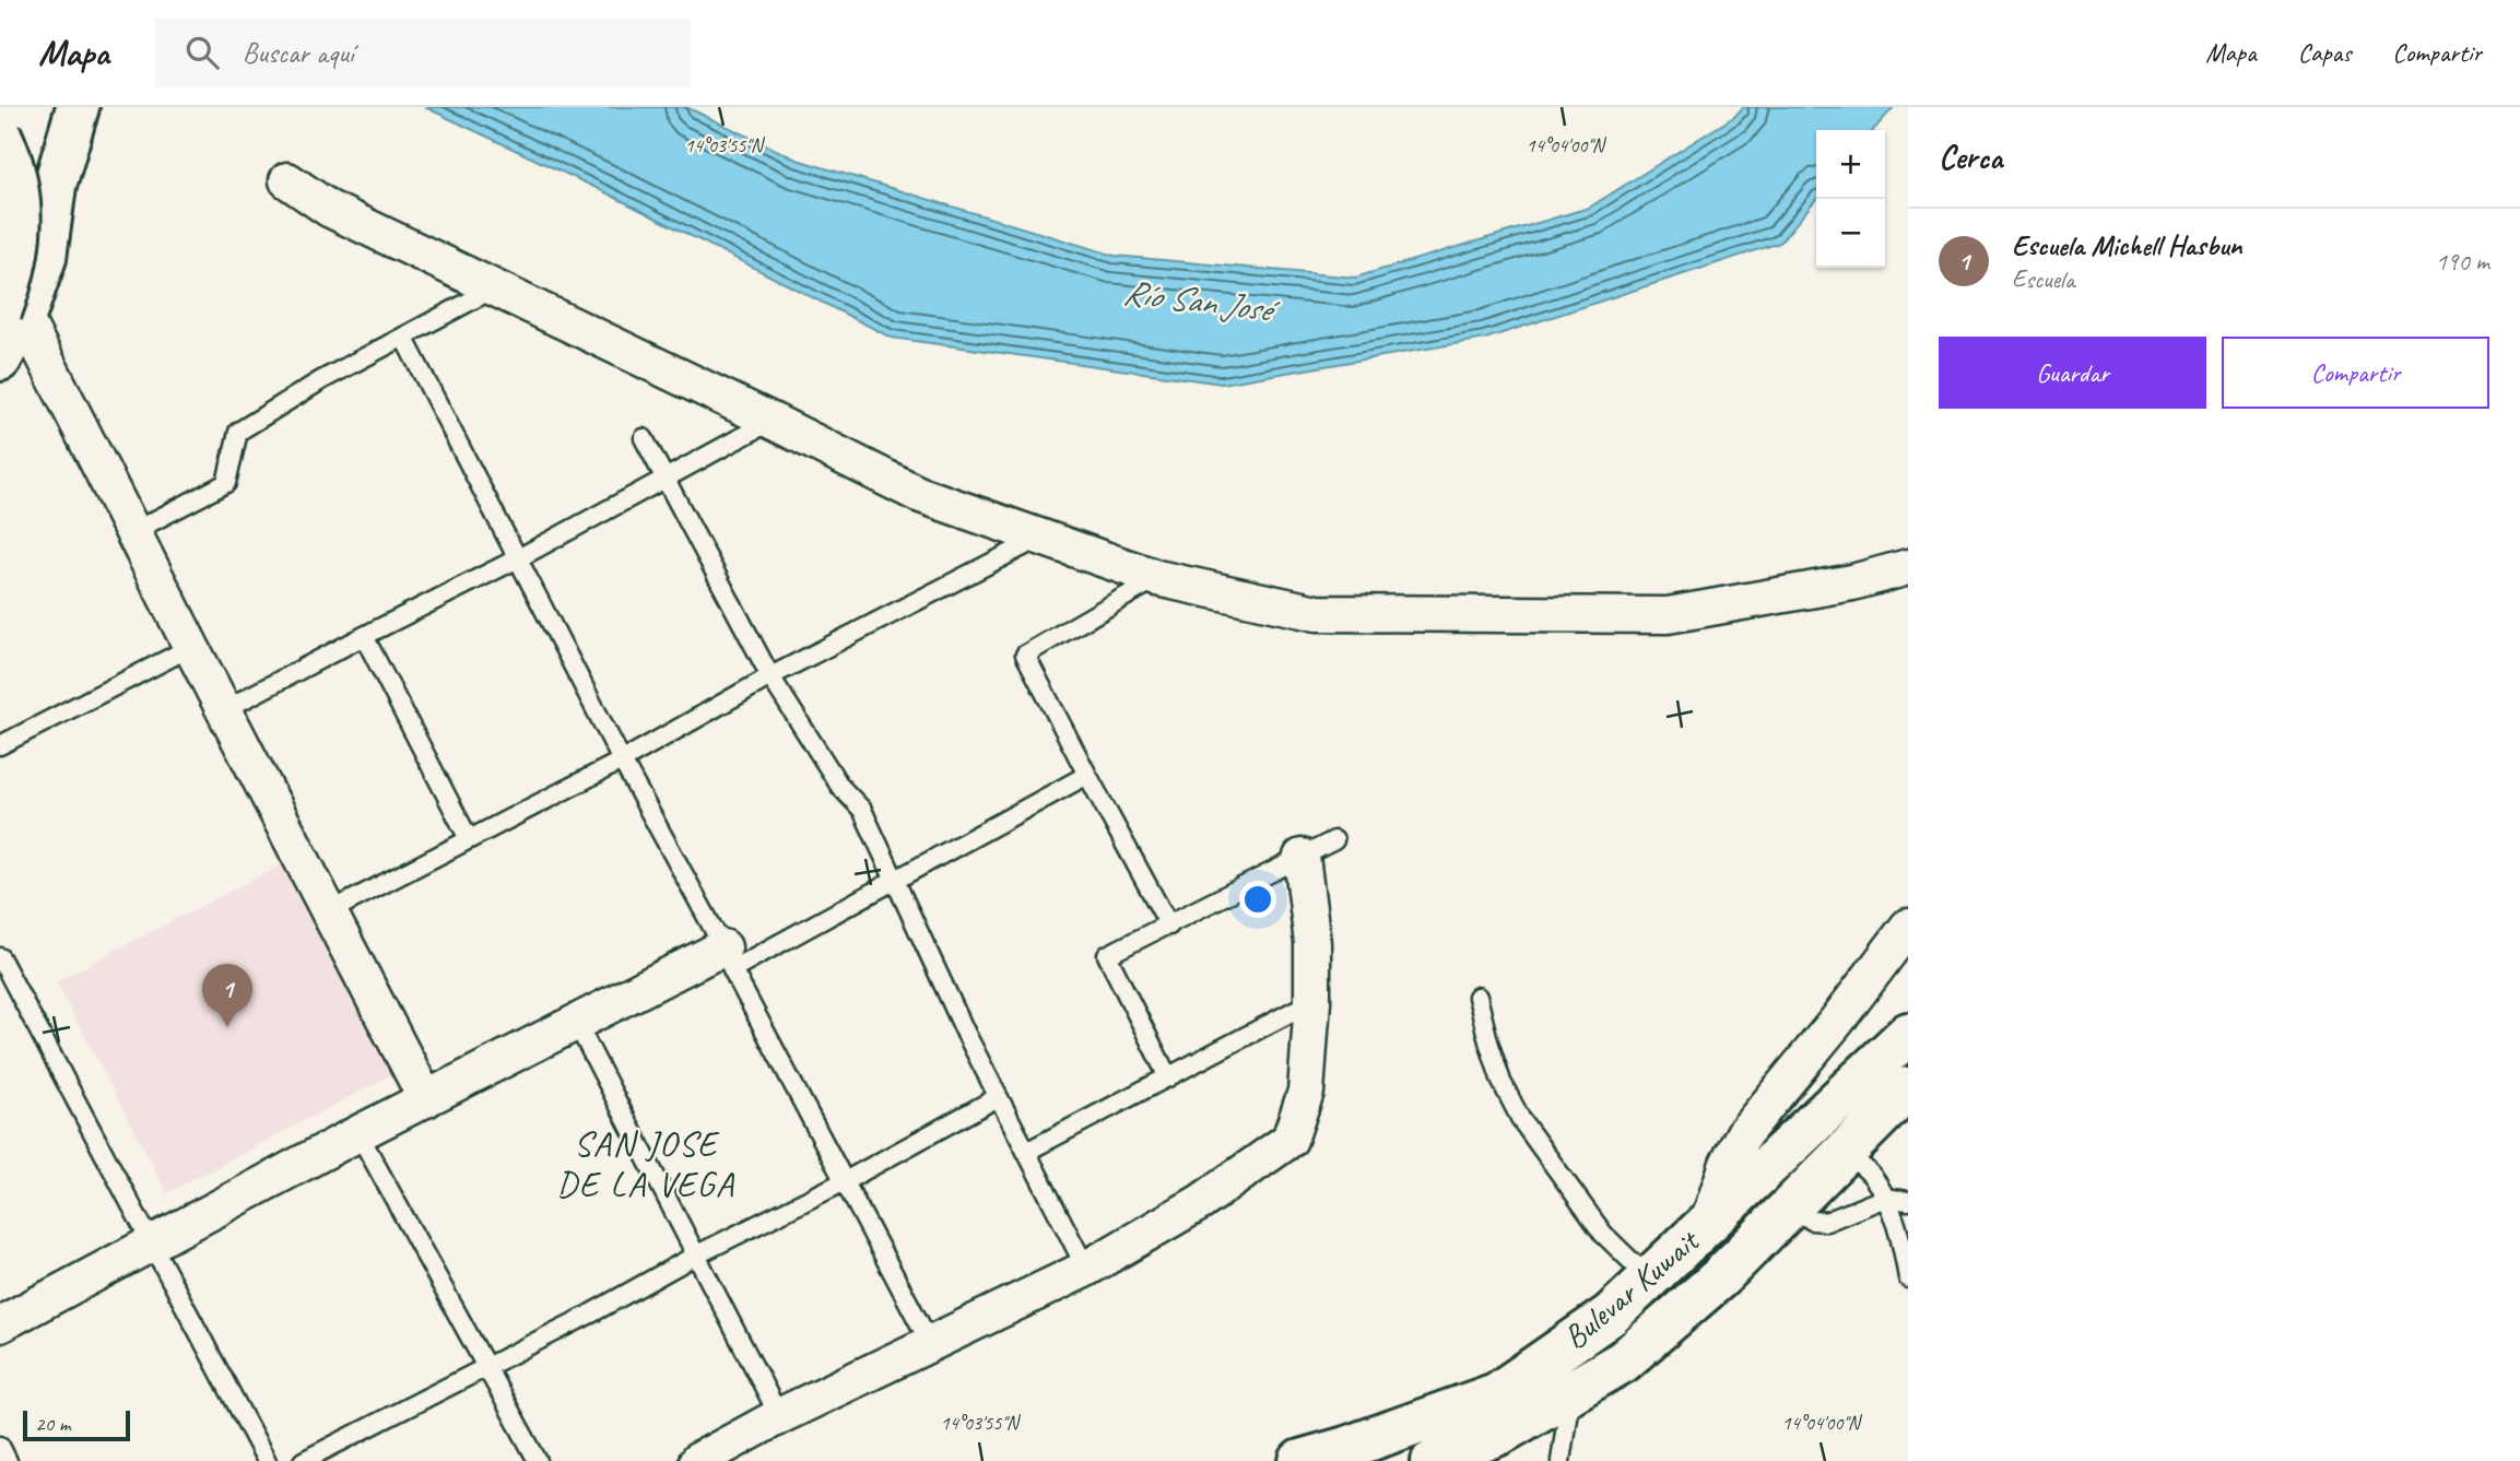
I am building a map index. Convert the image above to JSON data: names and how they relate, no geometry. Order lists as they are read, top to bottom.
{
  "streets": {
    "main road": ["Bulevar Kuwait"]
  },
  "districts": ["SAN JOSE DE LA VEGA"],
  "water": ["Río San José"],
  "scale_bar": "20 m",
  "page": {
    "header": "Mapa",
    "search": "Buscar aquí",
    "nav": ["Mapa", "Capas", "Compartir"],
    "heading": "Cerca",
    "map_buttons": ["+", "−"],
    "list": [
      {
        "mark": "1",
        "name": "Escuela Michell Hasbun",
        "note": "Escuela",
        "value": "190 m"
      }
    ],
    "buttons": ["Guardar", "Compartir"],
    "pins": "1",
    "scale": "20 m"
  },
  "coordinates": ["14°03'55\"N", "14°04'00\"N"]
}
